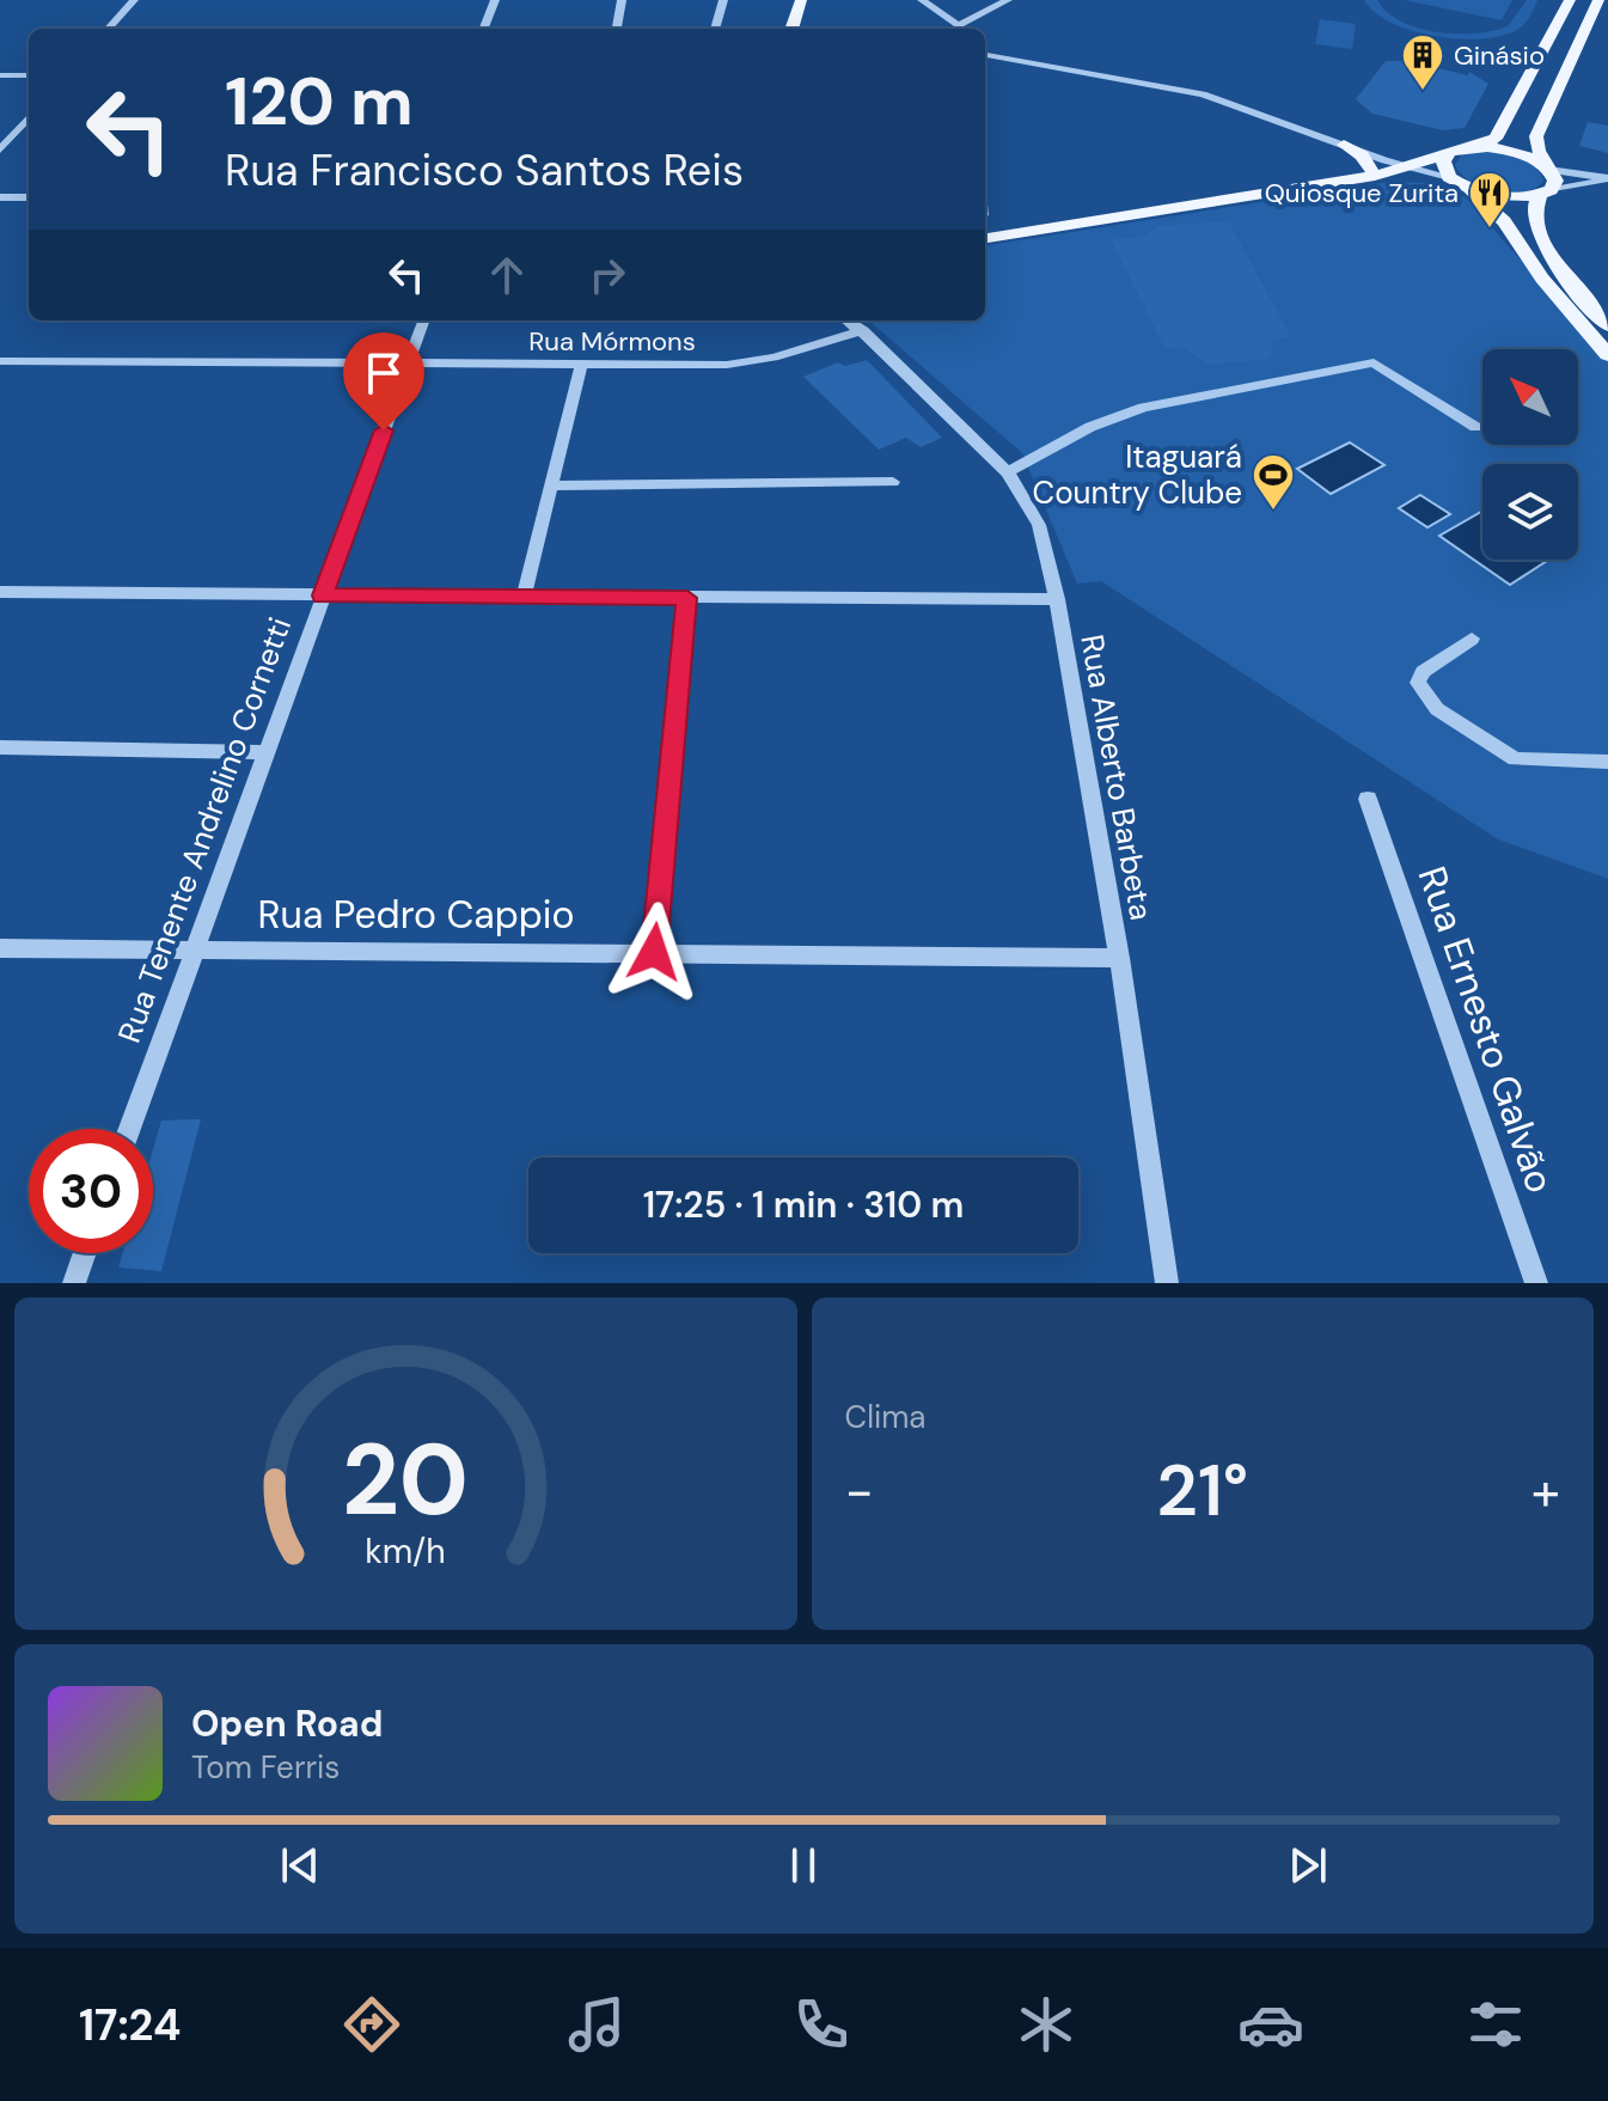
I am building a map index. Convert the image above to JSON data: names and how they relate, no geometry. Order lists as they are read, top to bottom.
{
  "streets": {
    "street": [
      "Rua Mórmons",
      "Rua Alberto Barbeta",
      "Rua Tenente Andrelino Cornetti",
      "Rua Pedro Cappio",
      "Rua Ernesto Galvão"
    ]
  },
  "crossings": [
    ["Rua Mórmons", "Rua Alberto Barbeta"],
    ["Rua Mórmons", "Rua Tenente Andrelino Cornetti"],
    ["Rua Alberto Barbeta", "Rua Pedro Cappio"],
    ["Rua Tenente Andrelino Cornetti", "Rua Pedro Cappio"]
  ],
  "places": {
    "building": ["Ginásio"],
    "restaurant": ["Quiosque Zurita"],
    "sports": ["Itaguará Country Clube"]
  },
  "north": "top left",
  "page": {
    "turn": ["120 m", "Rua Francisco Santos Reis"],
    "limit": "30",
    "trip": "17:25 · 1 min · 310 m",
    "tile": "Clima",
    "heat": ["−", "21°", "+"],
    "song": ["Open Road", "Tom Ferris"],
    "tabs": "17:24",
    "gauge": ["20", "km/h"]
  }
}
